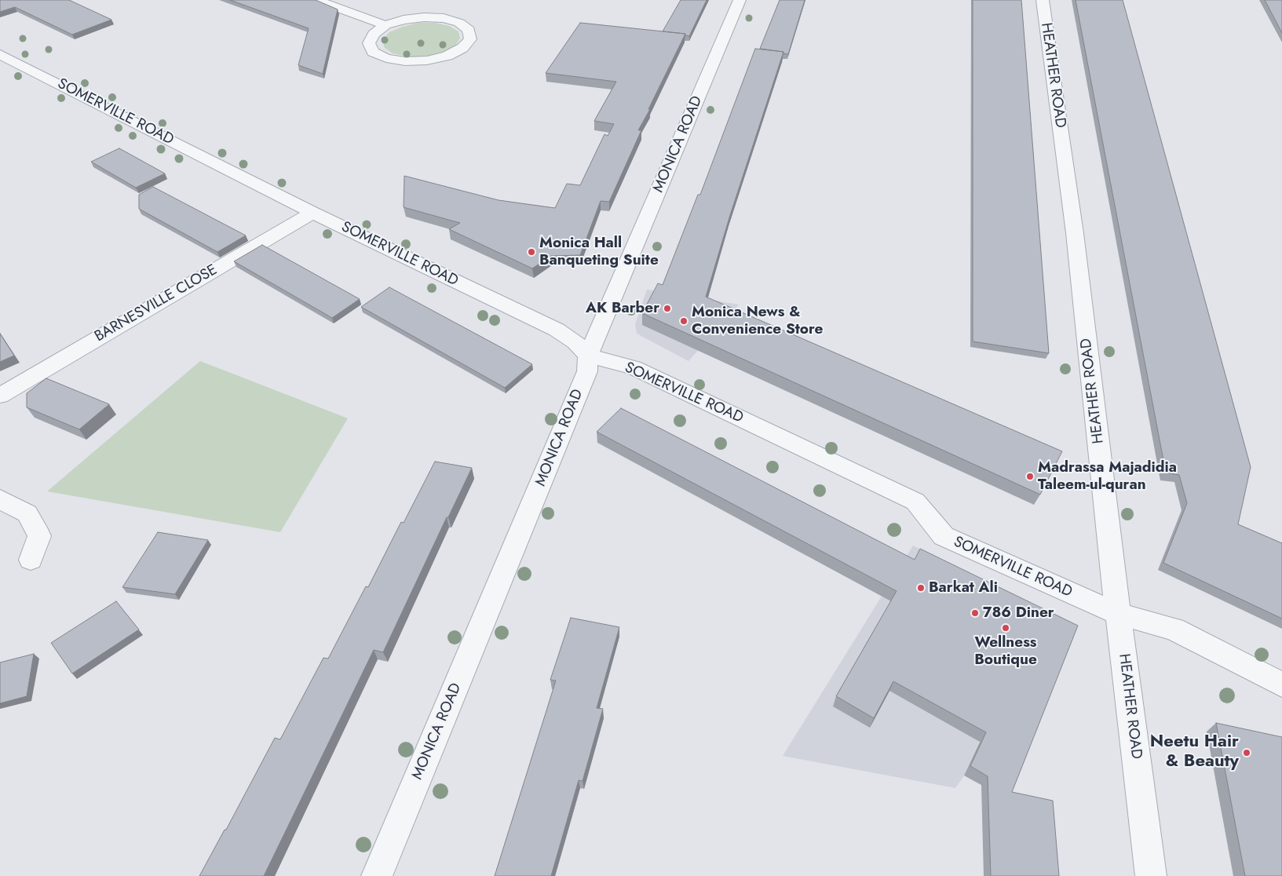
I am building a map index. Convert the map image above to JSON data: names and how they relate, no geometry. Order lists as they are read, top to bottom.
{
  "streets": {
    "street": [
      "HEATHER ROAD",
      "SOMERVILLE ROAD",
      "MONICA ROAD",
      "BARNESVILLE CLOSE"
    ]
  },
  "crossings": [
    ["HEATHER ROAD", "SOMERVILLE ROAD"],
    ["SOMERVILLE ROAD", "MONICA ROAD"],
    ["SOMERVILLE ROAD", "BARNESVILLE CLOSE"]
  ],
  "places": [
    "Monica Hall Banqueting Suite",
    "AK Barber",
    "Monica News & Convenience Store",
    "Madrassa Majadidia Taleem-ul-quran",
    "Barkat Ali",
    "786 Diner",
    "Wellness Boutique",
    "Neetu Hair & Beauty"
  ]
}
